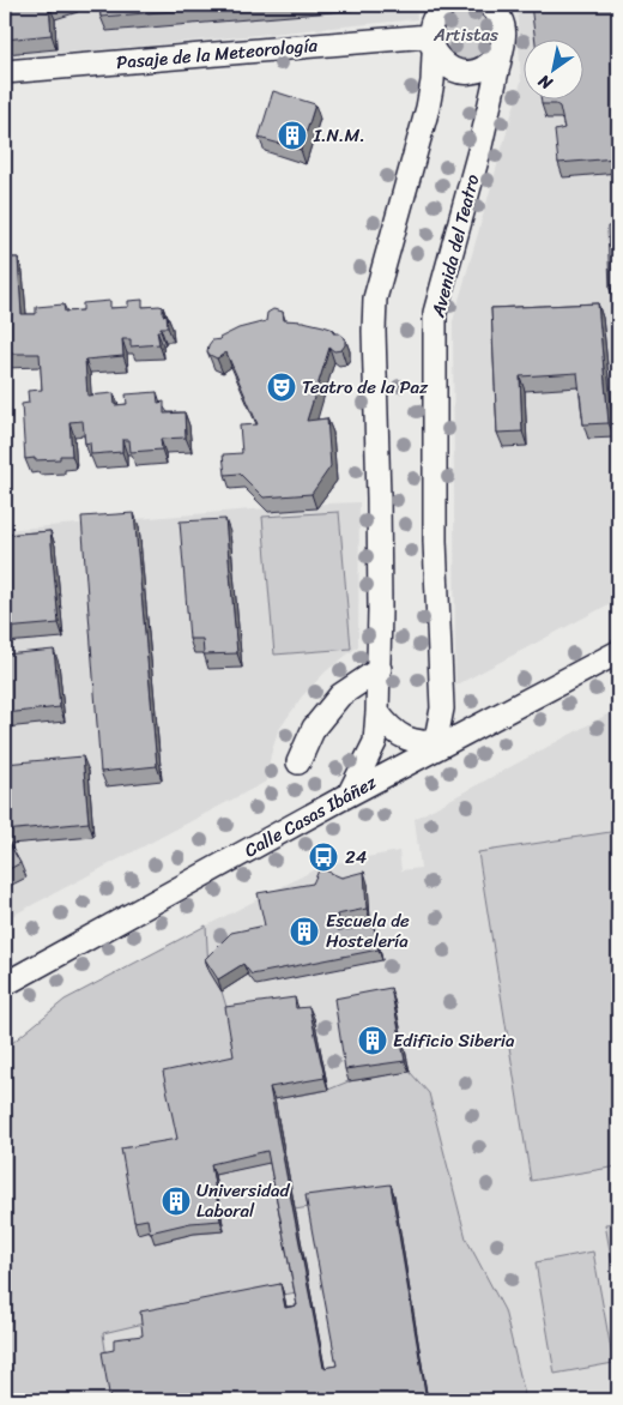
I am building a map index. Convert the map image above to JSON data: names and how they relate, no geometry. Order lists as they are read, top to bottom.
{
  "streets": {
    "street": ["Pasaje de la Meteorología", "Avenida del Teatro", "Calle Casas Ibáñez"]
  },
  "crossings": [
    ["Avenida del Teatro", "Calle Casas Ibáñez"]
  ],
  "parks": ["Artistas"],
  "places": {
    "building": [
      "I.N.M.",
      "Escuela de Hostelería",
      "Edificio Siberia",
      "Universidad Laboral"
    ],
    "theatre": ["Teatro de la Paz"],
    "bus stop": ["24"]
  },
  "north": "bottom left"
}
